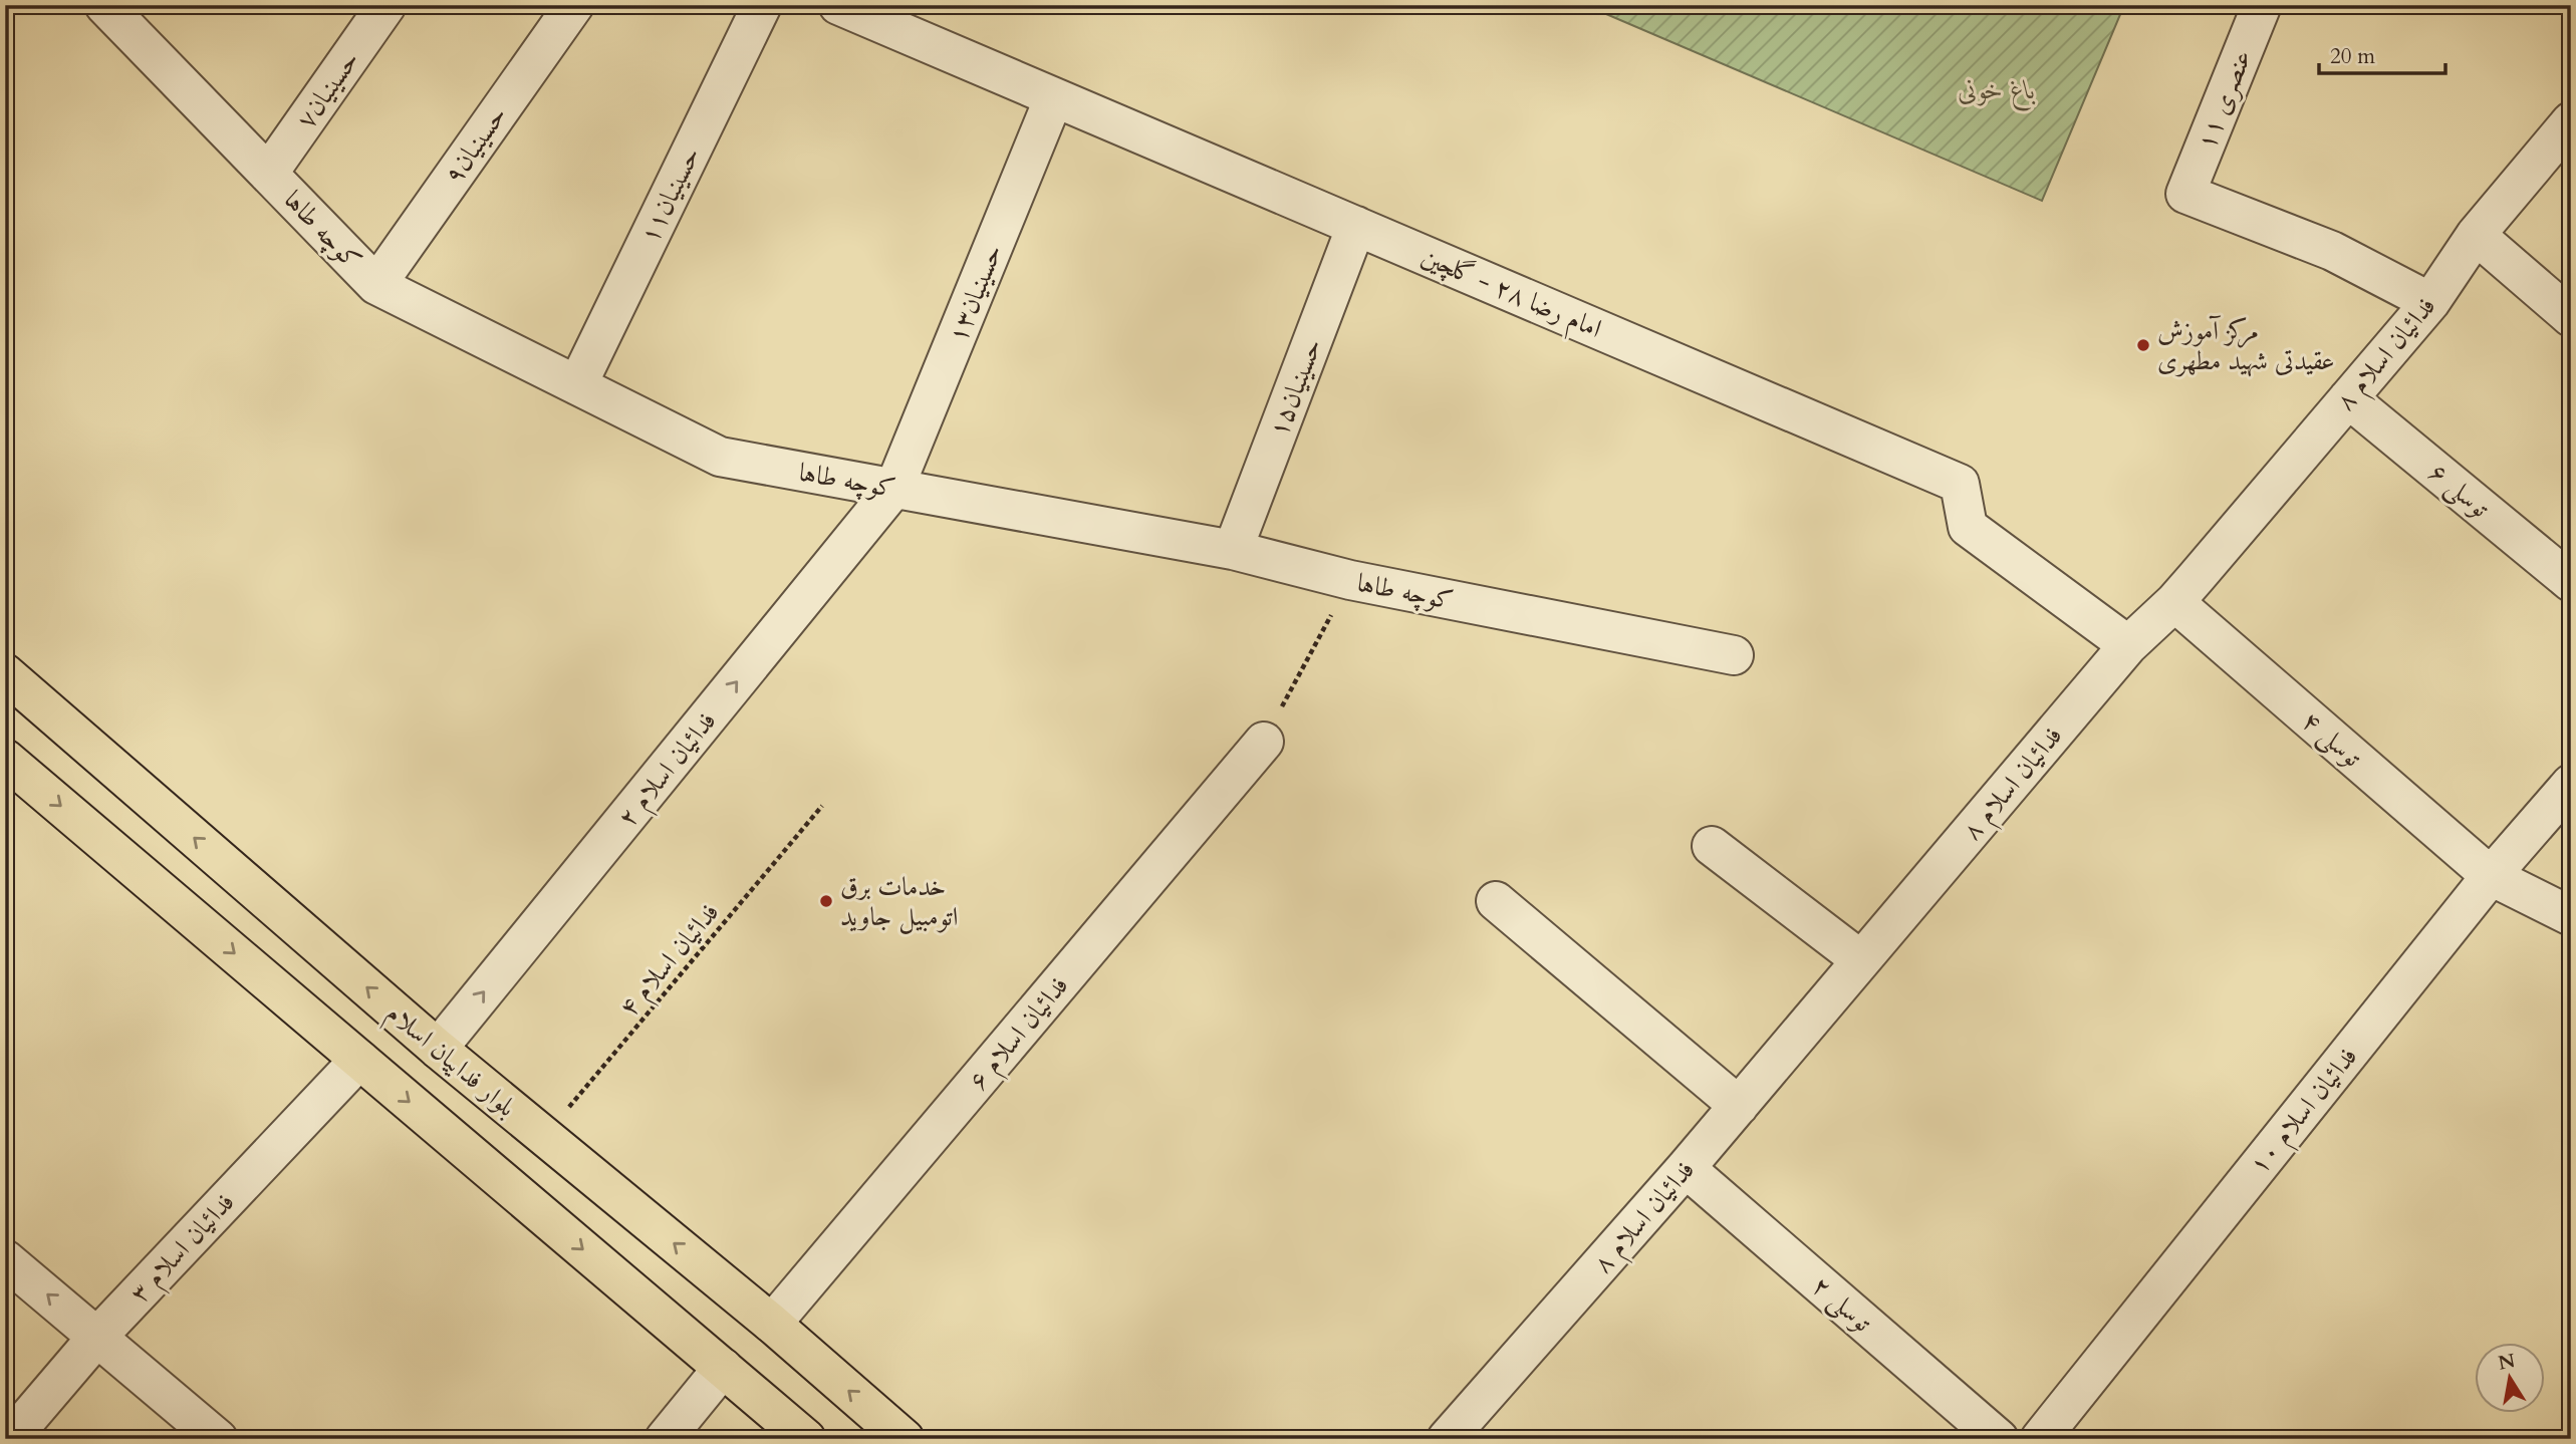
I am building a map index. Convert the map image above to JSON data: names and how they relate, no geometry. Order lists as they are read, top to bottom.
{
  "streets": {
    "main road": ["بلوار فداییان اسلام"],
    "street": [
      "حسینیان۷",
      "عنصری ۱۱",
      "حسینیان۹",
      "حسینیان۱۱",
      "کوچه طاها",
      "امام رضا ۲۸ - گلچین",
      "حسینیان۱۳",
      "فدائیان اسلام ۸",
      "حسینیان۱۵",
      "توسلی ۶",
      "توسلی ۴",
      "فدائیان اسلام ۲",
      "فدائیان اسلام ۶",
      "فدائیان اسلام ۱۰",
      "فدائیان اسلام ۳",
      "توسلی ۲"
    ],
    "path": ["فدائیان اسلام ۴"]
  },
  "crossings": [
    ["حسینیان۷", "کوچه طاها"],
    ["عنصری ۱۱", "فدائیان اسلام ۸"],
    ["حسینیان۹", "کوچه طاها"],
    ["حسینیان۱۱", "کوچه طاها"],
    ["کوچه طاها", "حسینیان۱۳"],
    ["کوچه طاها", "حسینیان۱۵"],
    ["کوچه طاها", "فدائیان اسلام ۲"],
    ["امام رضا ۲۸ - گلچین", "حسینیان۱۳"],
    ["امام رضا ۲۸ - گلچین", "فدائیان اسلام ۸"],
    ["امام رضا ۲۸ - گلچین", "حسینیان۱۵"],
    ["حسینیان۱۳", "فدائیان اسلام ۲"],
    ["فدائیان اسلام ۸", "توسلی ۶"],
    ["فدائیان اسلام ۸", "توسلی ۴"],
    ["فدائیان اسلام ۸", "توسلی ۲"],
    ["توسلی ۴", "فدائیان اسلام ۱۰"],
    ["فدائیان اسلام ۲", "بلوار فداییان اسلام"],
    ["فدائیان اسلام ۴", "بلوار فداییان اسلام"],
    ["فدائیان اسلام ۶", "بلوار فداییان اسلام"]
  ],
  "one_way": ["فدائیان اسلام ۲"],
  "parks": ["باغ خونی"],
  "places": ["مرکز آموزش عقیدتی شهید مطهری", "خدمات برق اتومبیل جاوید"],
  "scale_bar": "20 m",
  "north": "top"
}
